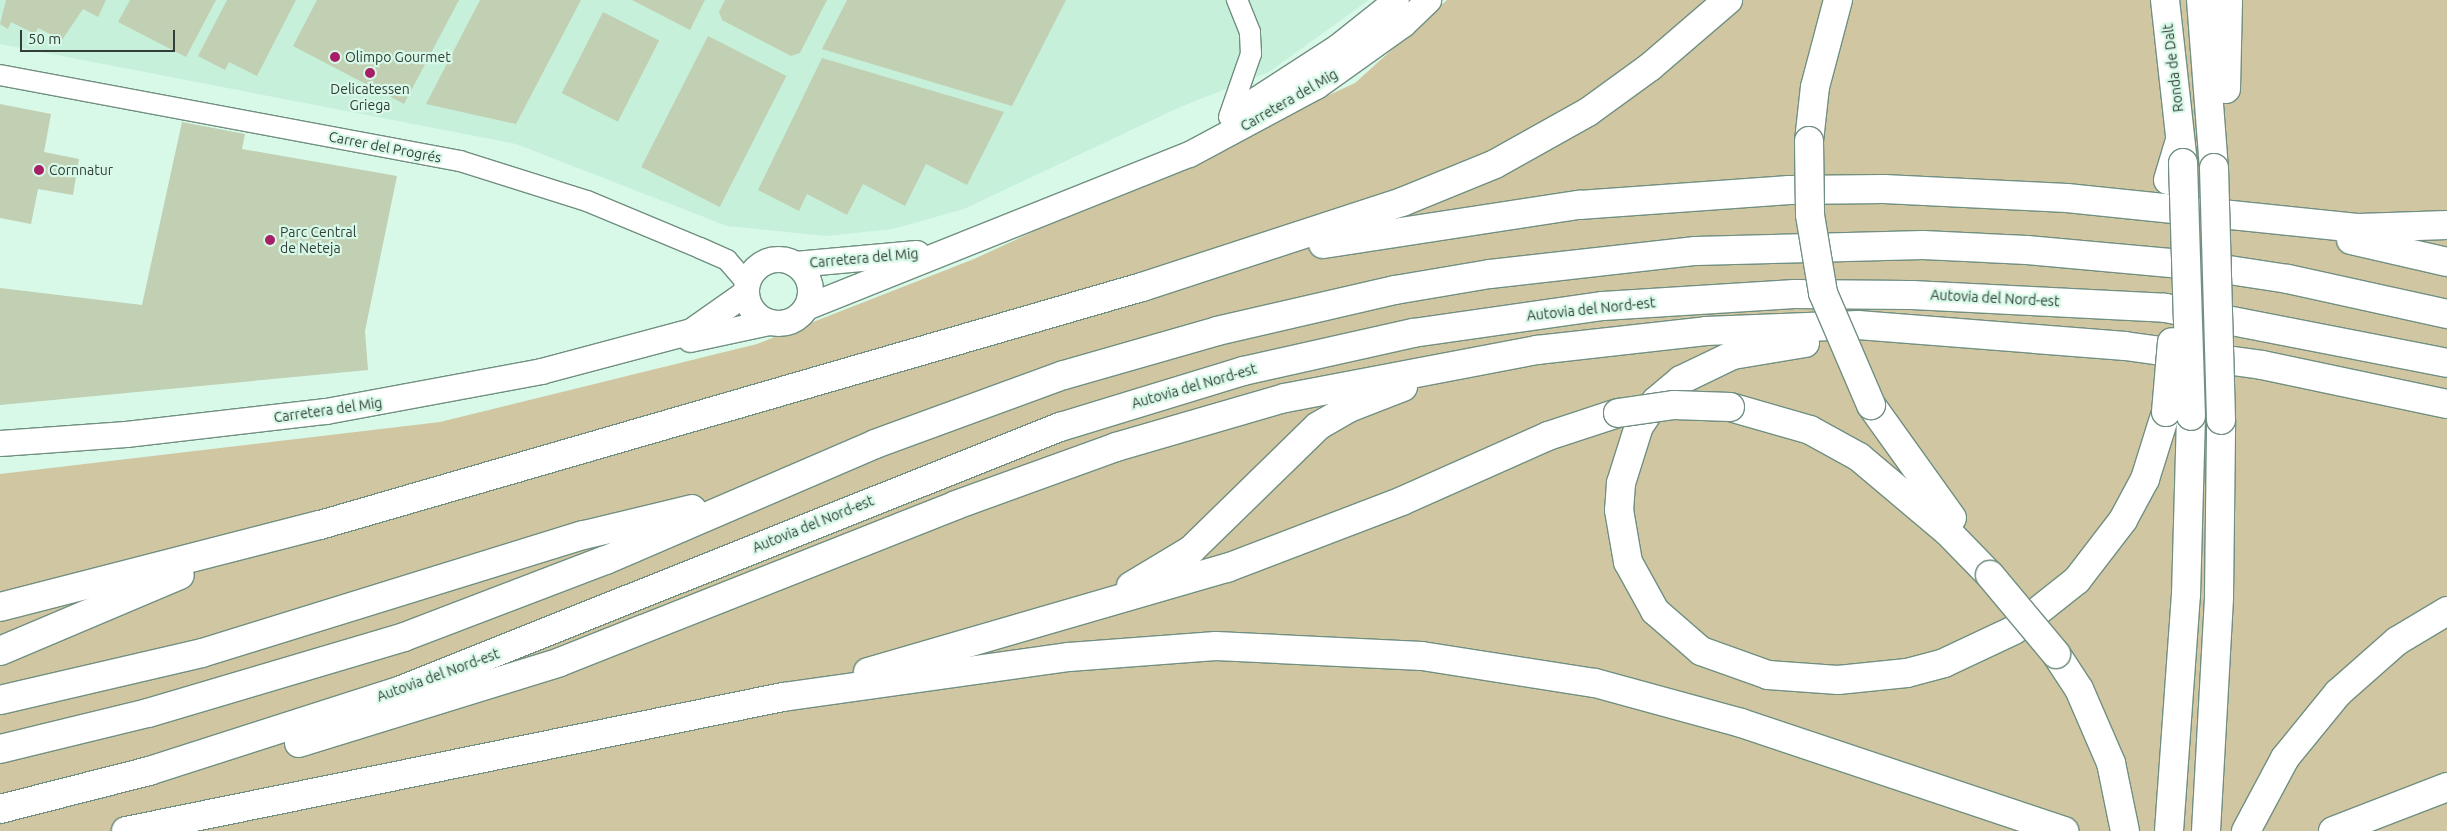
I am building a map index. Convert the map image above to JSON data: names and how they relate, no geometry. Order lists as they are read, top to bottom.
{
  "streets": {
    "highway": ["Ronda de Dalt", "Autovia del Nord-est"],
    "street": ["Carretera del Mig", "Carrer del Progrés"]
  },
  "crossings": [
    ["Carretera del Mig", "Carrer del Progrés"]
  ],
  "places": [
    "Olimpo Gourmet",
    "Delicatessen Griega",
    "Cornnatur",
    "Parc Central de Neteja"
  ],
  "scale_bar": "50 m"
}
